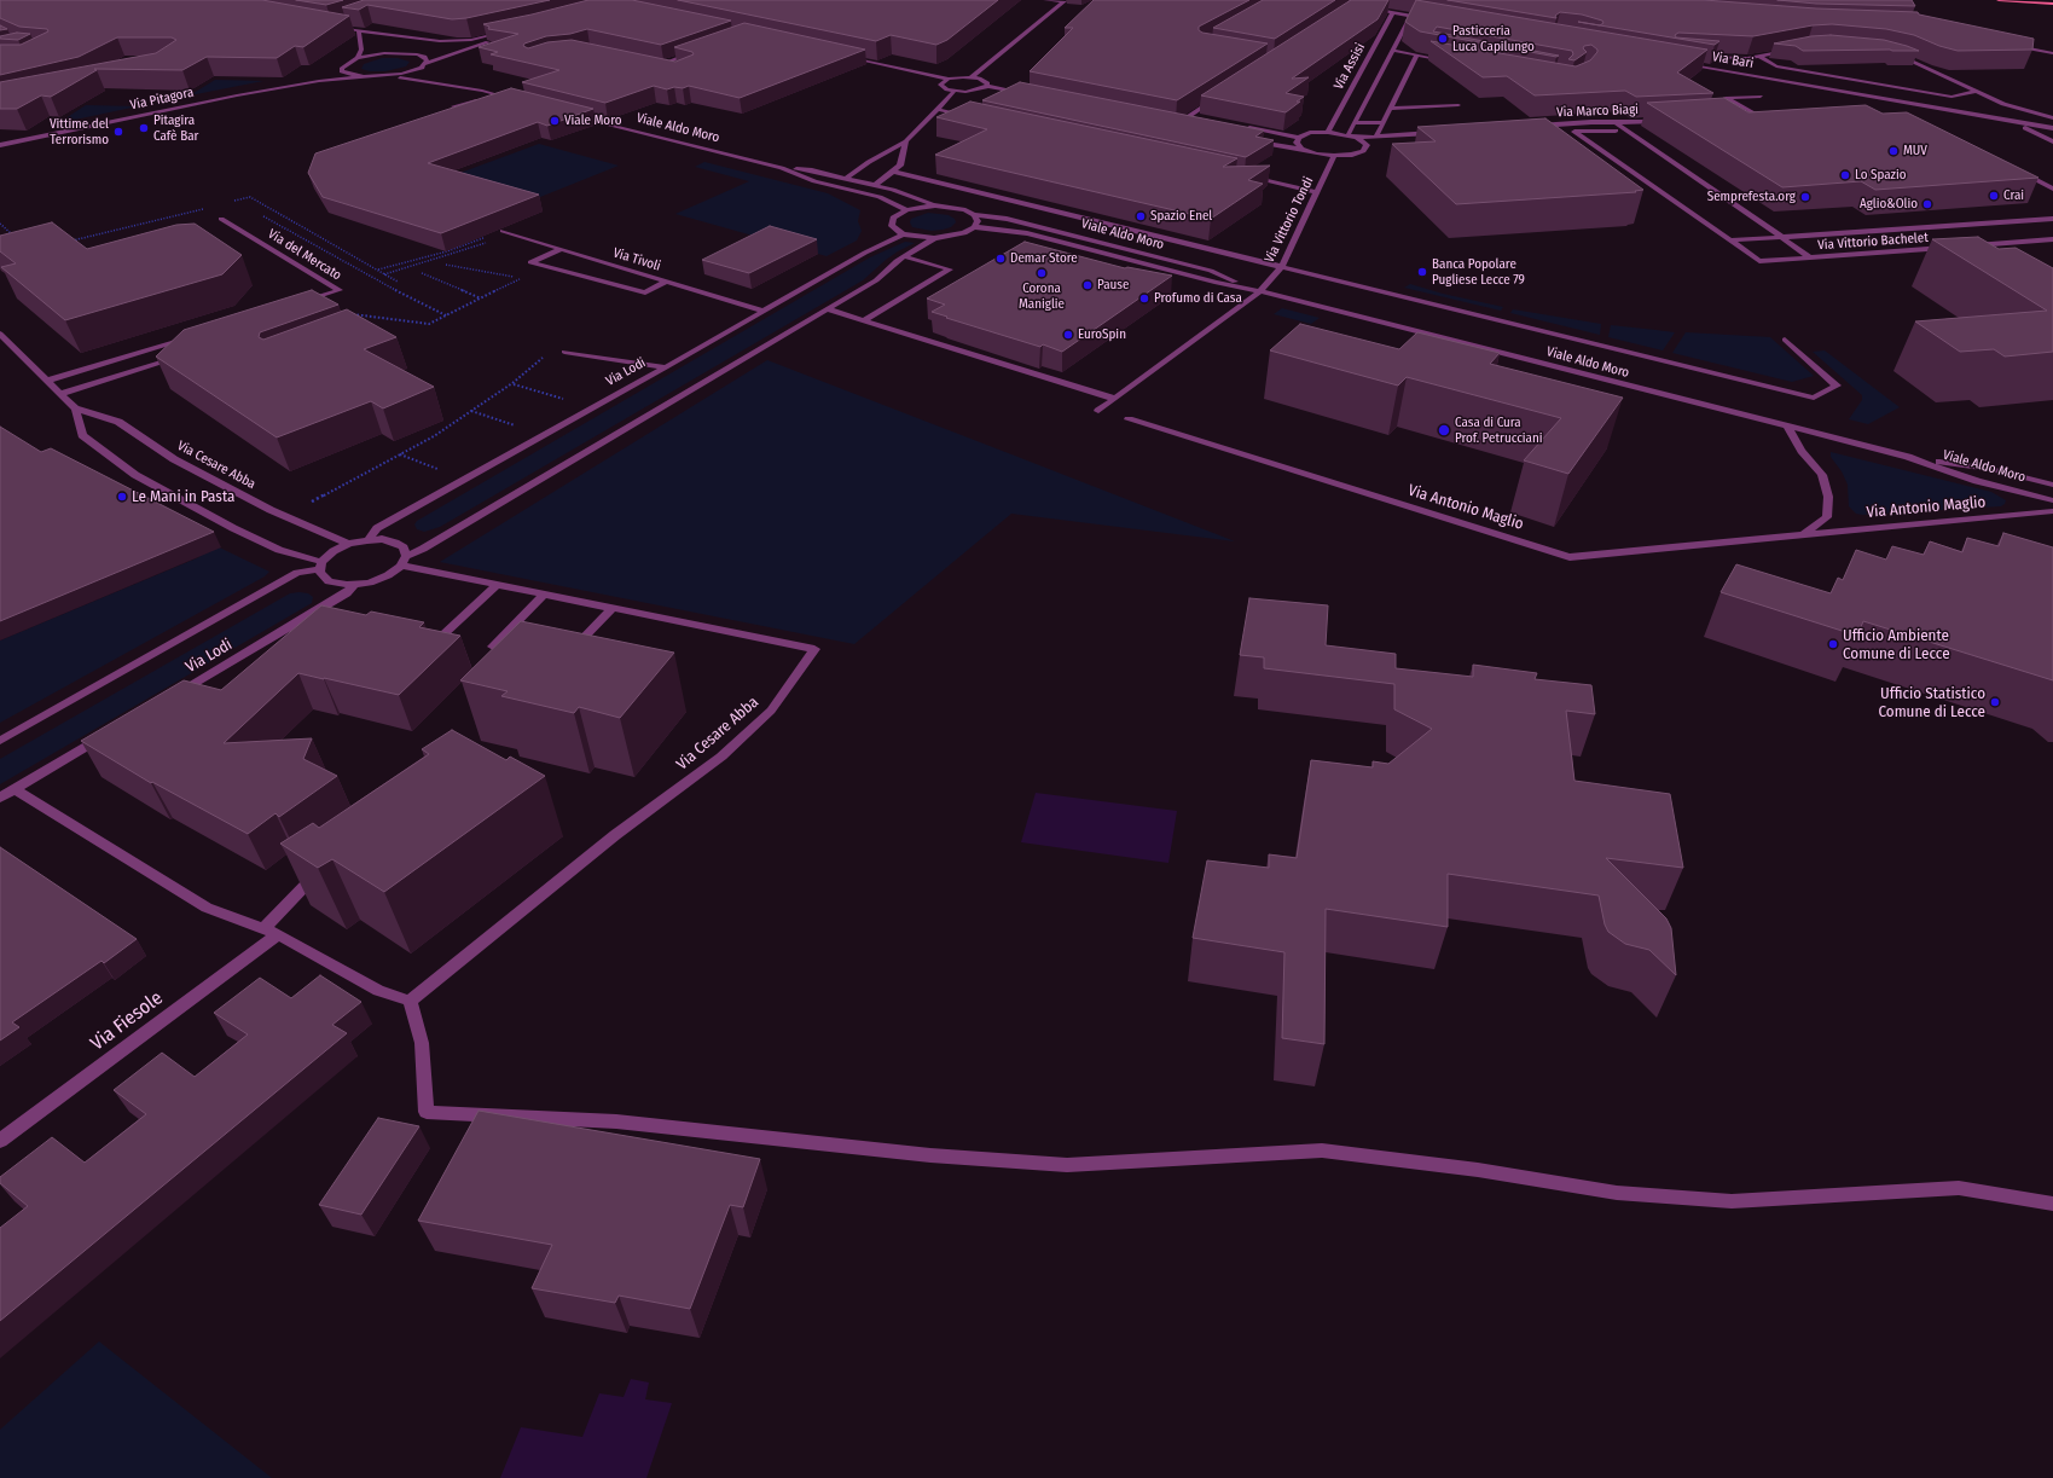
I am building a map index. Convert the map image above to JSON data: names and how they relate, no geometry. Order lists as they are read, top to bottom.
{
  "streets": {
    "street": [
      "Via Bari",
      "Via Assisi",
      "Via Pitagora",
      "Via Marco Biagi",
      "Viale Aldo Moro",
      "Via Vittorio Tondi",
      "Via Vittorio Bachelet",
      "Via del Mercato",
      "Via Tivoli",
      "Via Lodi",
      "Via Cesare Abba",
      "Via Antonio Maglio",
      "Via Fiesole"
    ]
  },
  "crossings": [
    ["Via Marco Biagi", "Via Vittorio Bachelet"],
    ["Viale Aldo Moro", "Via Vittorio Tondi"],
    ["Viale Aldo Moro", "Via Lodi"],
    ["Viale Aldo Moro", "Via Antonio Maglio"],
    ["Via Tivoli", "Via Lodi"]
  ],
  "places": [
    "Pasticceria Luca Capilungo",
    "Viale Moro",
    "Pitagira Cafè Bar",
    "Vittime del Terrorismo",
    "MUV",
    "Lo Spazio",
    "Crai",
    "Semprefesta.org",
    "Aglio&Olio",
    "Spazio Enel",
    "Demar Store",
    "Banca Popolare Pugliese Lecce 79",
    "Corona Maniglie",
    "Pause",
    "Profumo di Casa",
    "EuroSpin",
    "Casa di Cura Prof. Petrucciani",
    "Le Mani in Pasta",
    "Ufficio Ambiente Comune di Lecce",
    "Ufficio Statistico Comune di Lecce"
  ]
}
